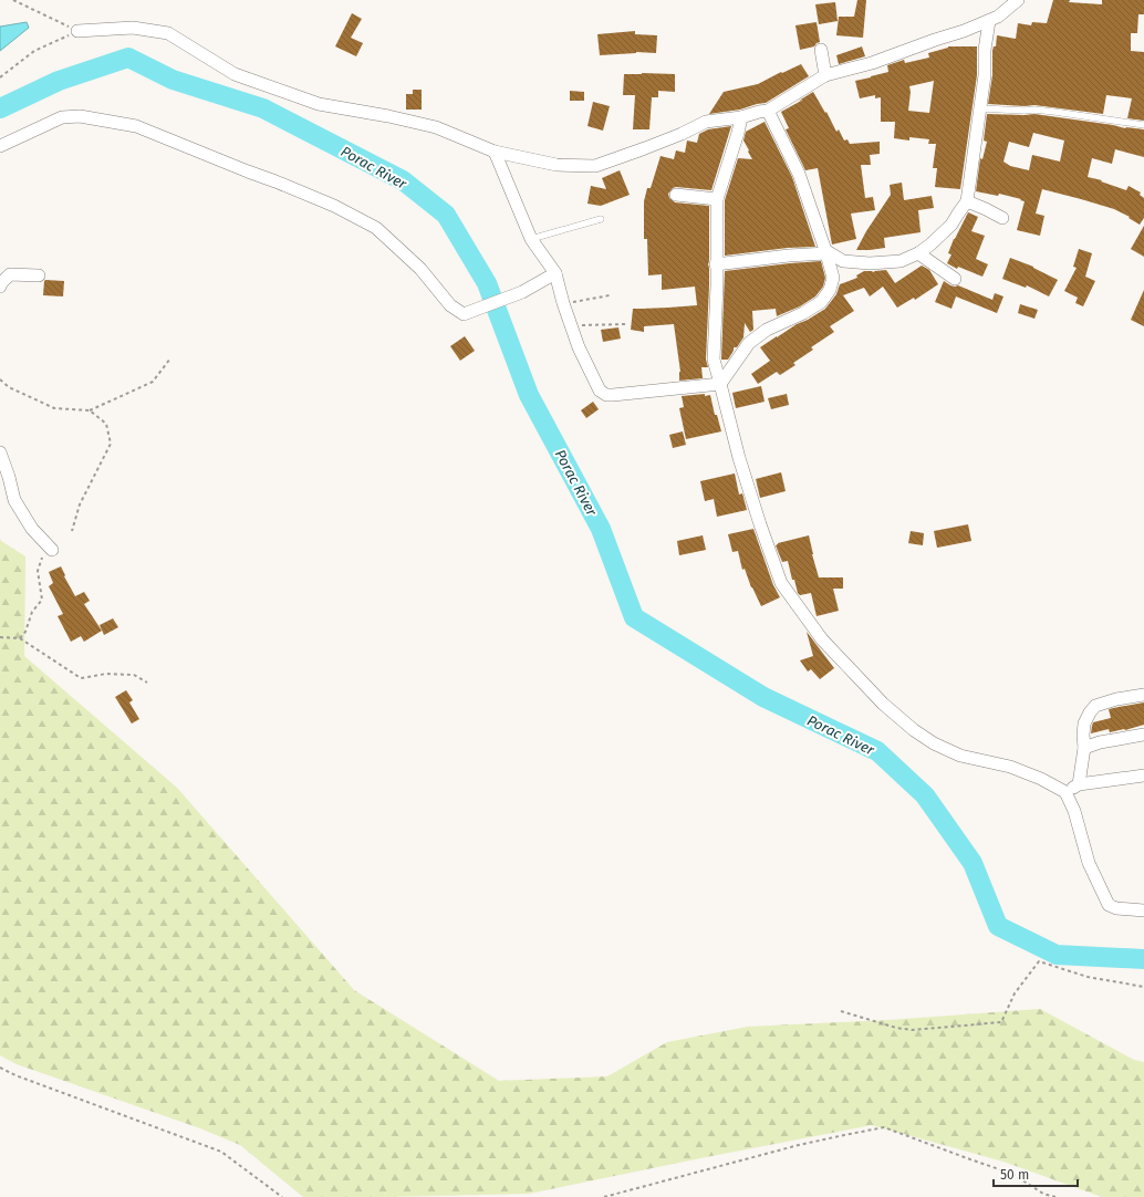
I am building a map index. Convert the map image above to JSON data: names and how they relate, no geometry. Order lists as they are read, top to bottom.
{
  "water": ["Porac River"],
  "scale_bar": "50 m"
}
